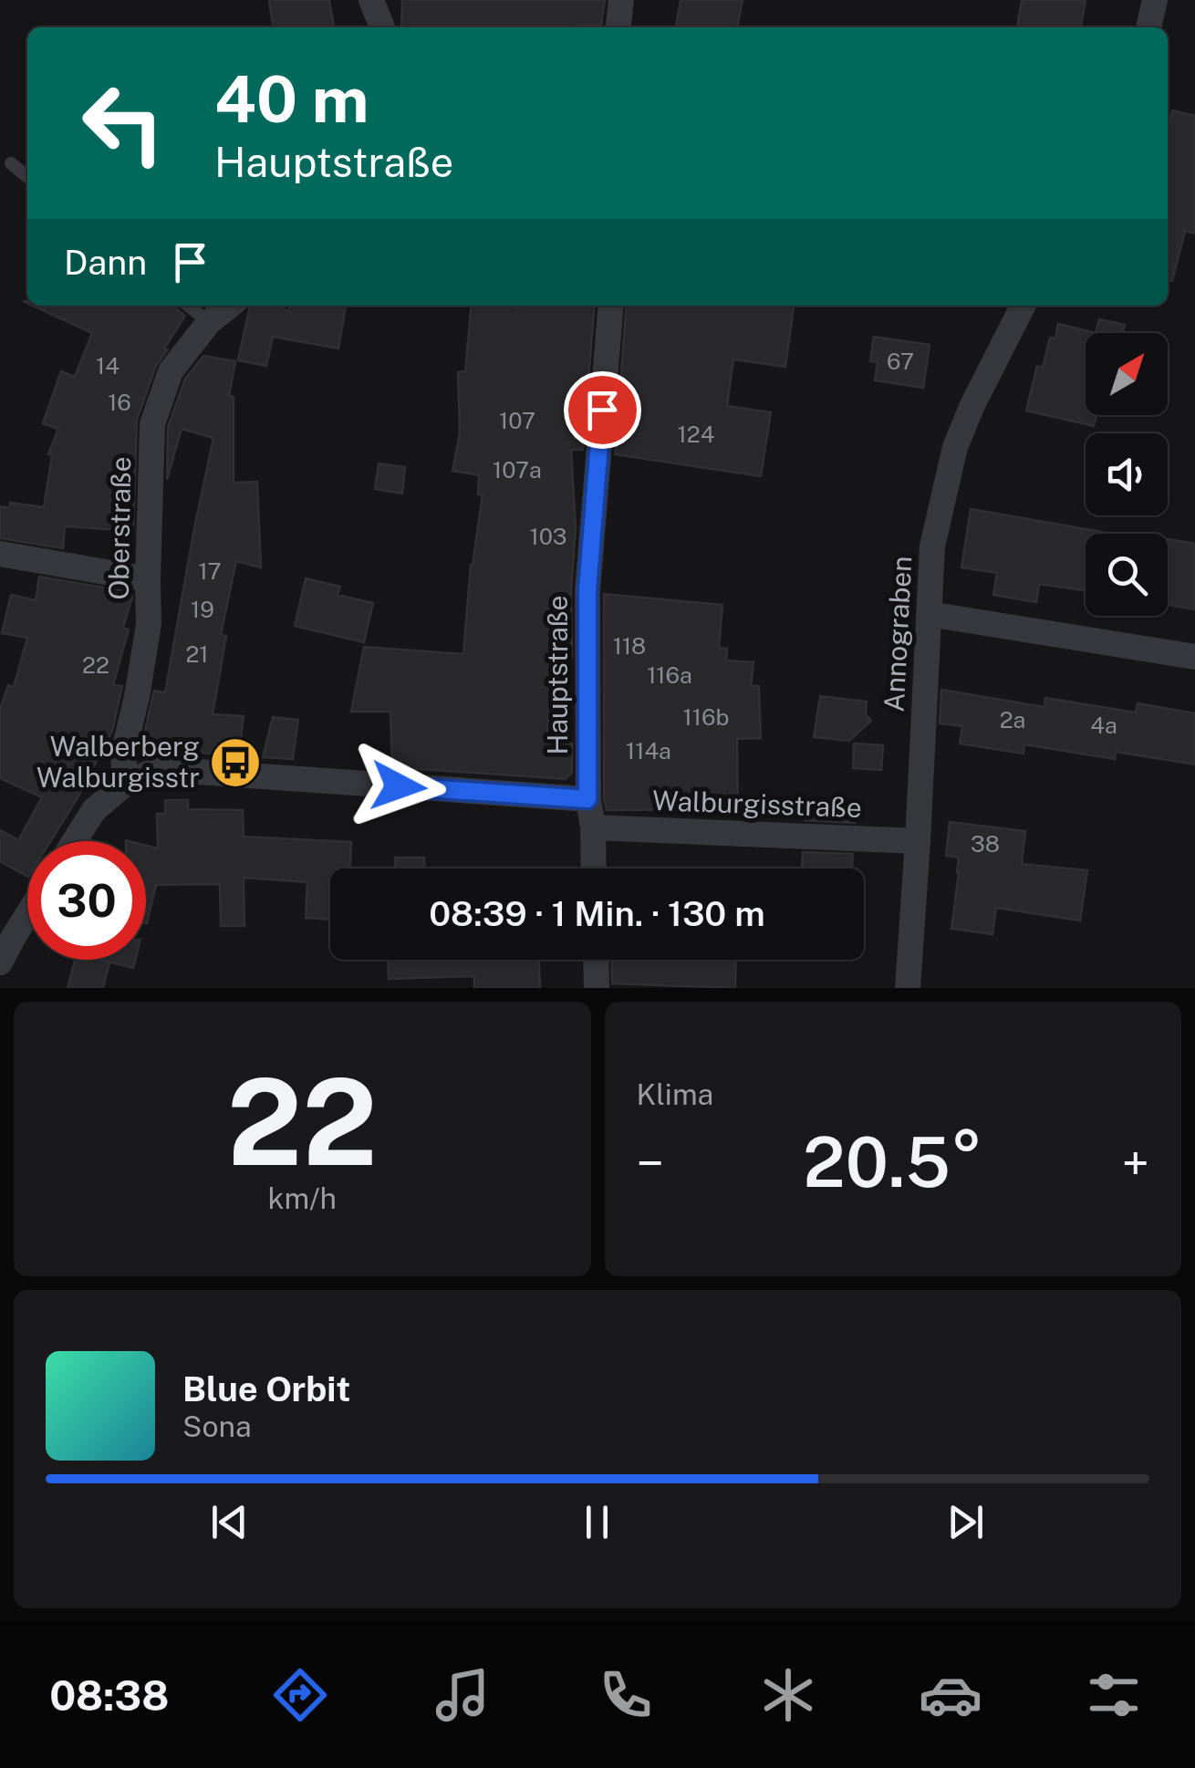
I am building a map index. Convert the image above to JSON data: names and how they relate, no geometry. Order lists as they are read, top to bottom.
{
  "streets": {
    "street": [
      "Oberstraße",
      "Annograben",
      "Hauptstraße",
      "Walburgisstraße"
    ]
  },
  "crossings": [
    ["Annograben", "Walburgisstraße"],
    ["Hauptstraße", "Walburgisstraße"]
  ],
  "places": {
    "bus stop": ["Walberberg Walburgisstr"]
  },
  "house_numbers": [
    "67",
    "14",
    "16",
    "107",
    "124",
    "107a",
    "103",
    "17",
    "19",
    "118",
    "21",
    "22",
    "116a",
    "116b",
    "2a",
    "4a",
    "114a",
    "38"
  ],
  "north": "top right",
  "page": {
    "turn": ["40 m", "Hauptstraße"],
    "then": "Dann",
    "limit": "30",
    "trip": "08:39 · 1 Min. · 130 m",
    "tile": [
      ["22", "km/h"],
      "Klima"
    ],
    "heat": ["−", "20.5°", "+"],
    "song": ["Blue Orbit", "Sona"],
    "tabs": "08:38"
  }
}
